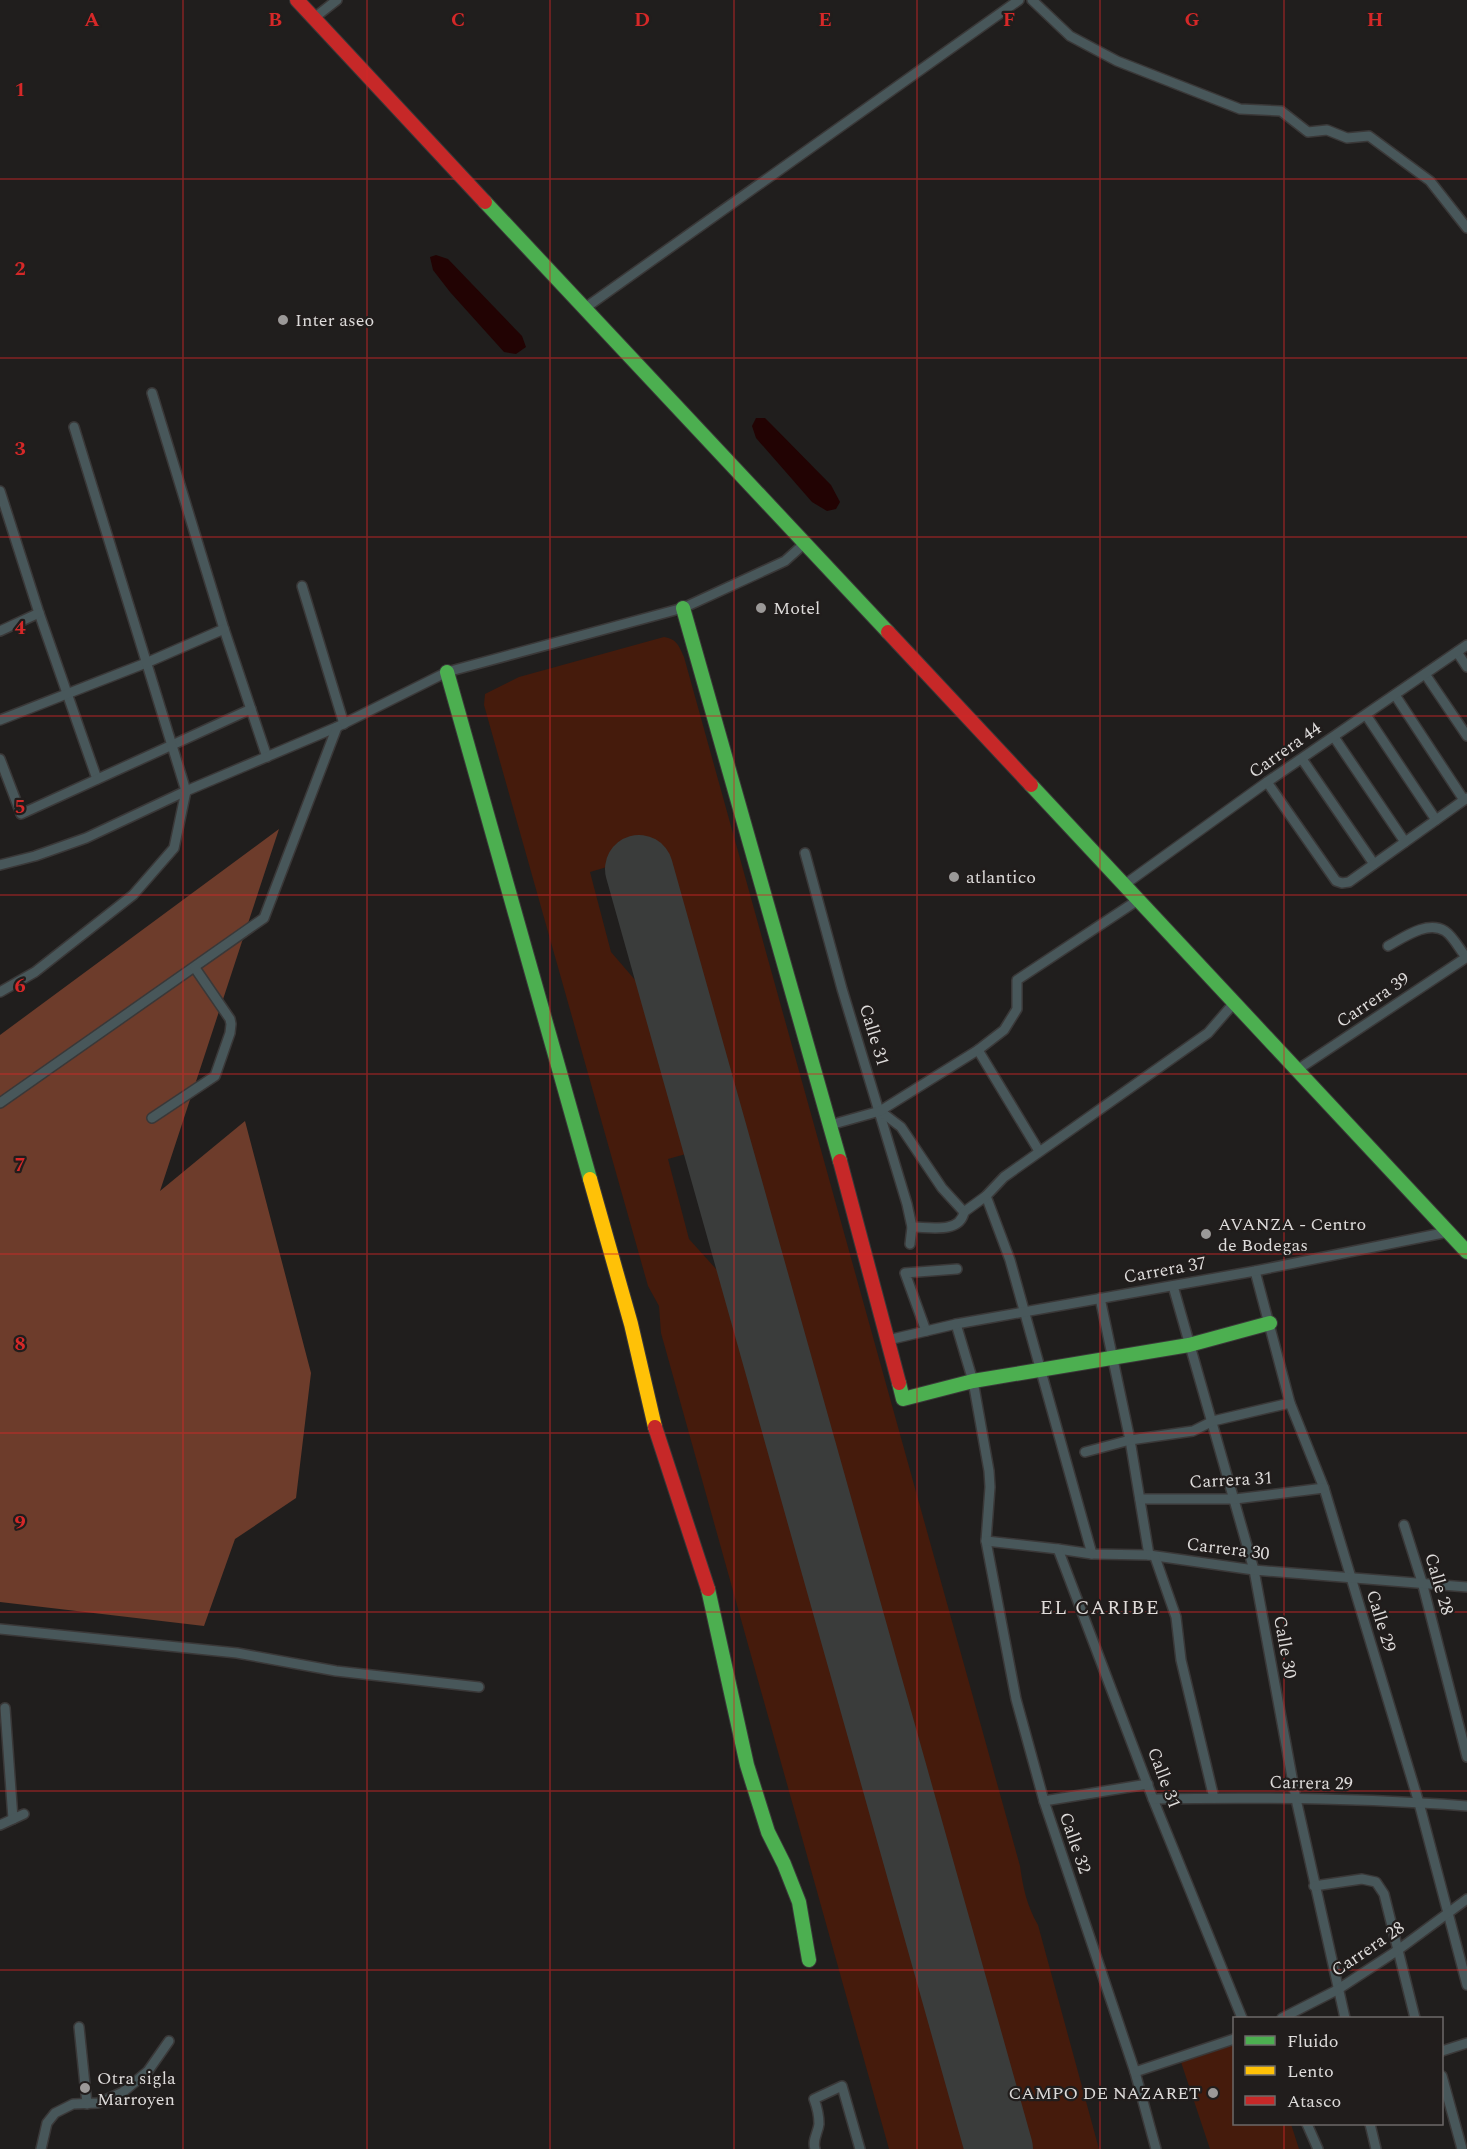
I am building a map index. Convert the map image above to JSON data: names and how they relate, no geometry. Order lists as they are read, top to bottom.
{
  "streets": {
    "street": [
      "Carrera 44",
      "Carrera 39",
      "Calle 31",
      "Carrera 37",
      "Carrera 31",
      "Carrera 30",
      "Calle 28",
      "Calle 29",
      "Calle 30",
      "Carrera 29",
      "Calle 32",
      "Carrera 28"
    ]
  },
  "crossings": [
    ["Calle 31", "Carrera 30"],
    ["Calle 31", "Carrera 29"],
    ["Carrera 37", "Calle 29"],
    ["Carrera 37", "Calle 30"],
    ["Carrera 37", "Calle 32"],
    ["Carrera 31", "Calle 29"],
    ["Carrera 31", "Calle 30"],
    ["Carrera 30", "Calle 28"],
    ["Carrera 30", "Calle 29"],
    ["Carrera 30", "Calle 30"],
    ["Carrera 30", "Calle 32"],
    ["Calle 29", "Carrera 29"],
    ["Calle 29", "Carrera 28"],
    ["Calle 30", "Carrera 29"],
    ["Calle 30", "Carrera 28"]
  ],
  "districts": ["EL CARIBE"],
  "places": [
    "Inter aseo",
    "Motel",
    "atlantico",
    "AVANZA - Centro de Bodegas",
    "Otra sigla Marroyen",
    "CAMPO DE NAZARET"
  ],
  "legend": ["Fluido", "Lento", "Atasco"],
  "grid": {
    "columns": [
      "A",
      "B",
      "C",
      "D",
      "E",
      "F",
      "G",
      "H"
    ],
    "rows": [
      "1",
      "2",
      "3",
      "4",
      "5",
      "6",
      "7",
      "8",
      "9"
    ]
  }
}
